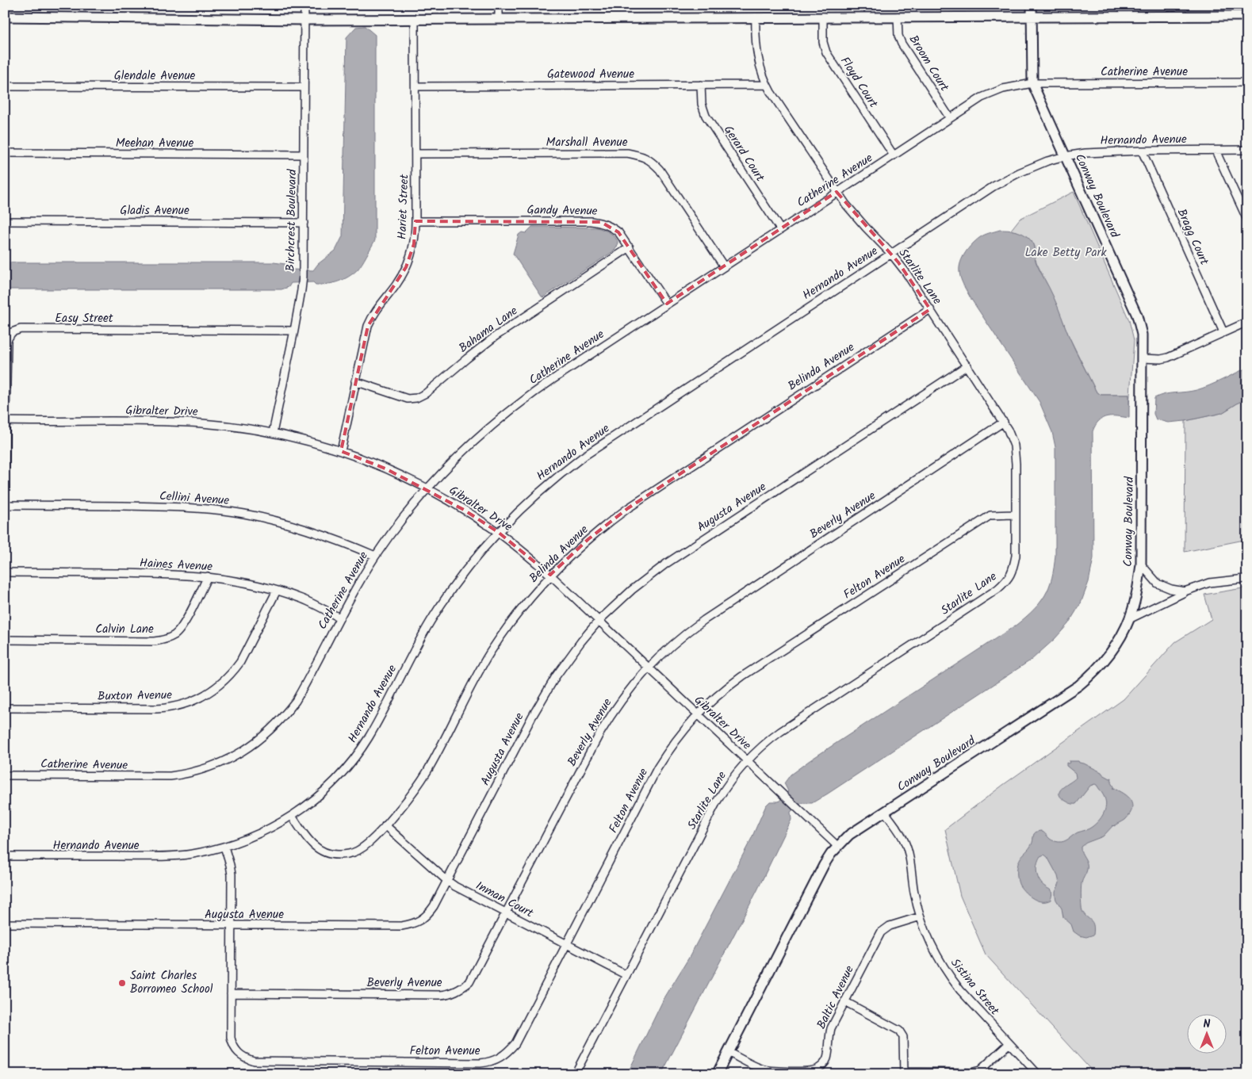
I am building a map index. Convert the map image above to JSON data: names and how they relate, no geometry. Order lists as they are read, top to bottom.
{
  "streets": {
    "street": [
      "Broom Court",
      "Catherine Avenue",
      "Gatewood Avenue",
      "Glendale Avenue",
      "Floyd Court",
      "Hernando Avenue",
      "Marshall Avenue",
      "Meehan Avenue",
      "Gerard Court",
      "Conway Boulevard",
      "Hariet Street",
      "Gladis Avenue",
      "Gandy Avenue",
      "Birchcrest Boulevard",
      "Bragg Court",
      "Starlite Lane",
      "Easy Street",
      "Bahama Lane",
      "Belinda Avenue",
      "Gibralter Drive",
      "Cellini Avenue",
      "Augusta Avenue",
      "Beverly Avenue",
      "Haines Avenue",
      "Felton Avenue",
      "Calvin Lane",
      "Buxton Avenue",
      "Inman Court",
      "Sistina Street",
      "Baltic Avenue"
    ]
  },
  "crossings": [
    ["Broom Court", "Catherine Avenue"],
    ["Catherine Avenue", "Floyd Court"],
    ["Catherine Avenue", "Marshall Avenue"],
    ["Catherine Avenue", "Gerard Court"],
    ["Catherine Avenue", "Conway Boulevard"],
    ["Catherine Avenue", "Gandy Avenue"],
    ["Catherine Avenue", "Starlite Lane"],
    ["Catherine Avenue", "Gibralter Drive"],
    ["Catherine Avenue", "Cellini Avenue"],
    ["Catherine Avenue", "Haines Avenue"],
    ["Gatewood Avenue", "Gerard Court"],
    ["Gatewood Avenue", "Hariet Street"],
    ["Gatewood Avenue", "Starlite Lane"],
    ["Glendale Avenue", "Birchcrest Boulevard"],
    ["Hernando Avenue", "Conway Boulevard"],
    ["Hernando Avenue", "Bragg Court"],
    ["Hernando Avenue", "Starlite Lane"],
    ["Hernando Avenue", "Belinda Avenue"],
    ["Hernando Avenue", "Gibralter Drive"],
    ["Hernando Avenue", "Felton Avenue"],
    ["Marshall Avenue", "Hariet Street"],
    ["Meehan Avenue", "Birchcrest Boulevard"],
    ["Conway Boulevard", "Gibralter Drive"],
    ["Conway Boulevard", "Sistina Street"],
    ["Conway Boulevard", "Baltic Avenue"],
    ["Hariet Street", "Gandy Avenue"],
    ["Hariet Street", "Bahama Lane"],
    ["Hariet Street", "Gibralter Drive"],
    ["Gladis Avenue", "Birchcrest Boulevard"],
    ["Gandy Avenue", "Bahama Lane"],
    ["Birchcrest Boulevard", "Easy Street"],
    ["Birchcrest Boulevard", "Gibralter Drive"],
    ["Starlite Lane", "Belinda Avenue"],
    ["Starlite Lane", "Gibralter Drive"],
    ["Starlite Lane", "Augusta Avenue"],
    ["Starlite Lane", "Beverly Avenue"],
    ["Starlite Lane", "Felton Avenue"],
    ["Starlite Lane", "Inman Court"],
    ["Easy Street", "Gibralter Drive"],
    ["Belinda Avenue", "Gibralter Drive"],
    ["Belinda Avenue", "Inman Court"],
    ["Gibralter Drive", "Augusta Avenue"],
    ["Gibralter Drive", "Beverly Avenue"],
    ["Gibralter Drive", "Felton Avenue"],
    ["Augusta Avenue", "Felton Avenue"],
    ["Augusta Avenue", "Inman Court"],
    ["Beverly Avenue", "Felton Avenue"],
    ["Beverly Avenue", "Inman Court"],
    ["Haines Avenue", "Calvin Lane"],
    ["Haines Avenue", "Buxton Avenue"],
    ["Felton Avenue", "Inman Court"],
    ["Sistina Street", "Baltic Avenue"]
  ],
  "parks": ["Lake Betty Park"],
  "places": ["Saint Charles Borromeo School"],
  "north": "top"
}
